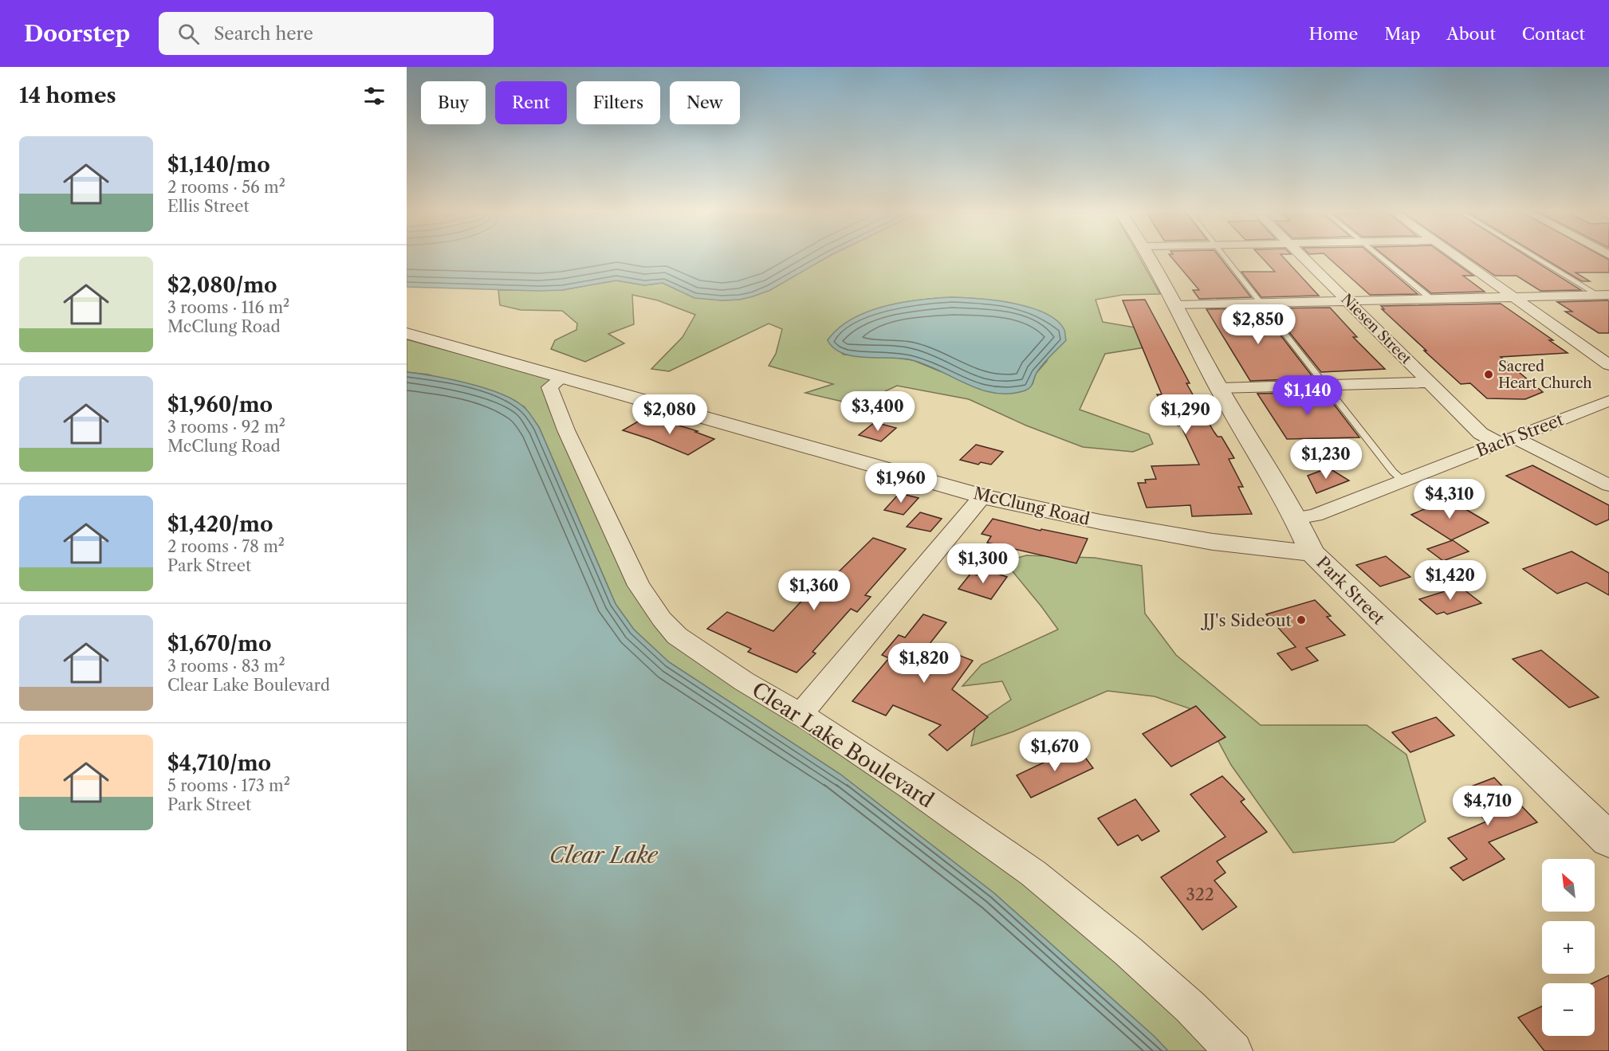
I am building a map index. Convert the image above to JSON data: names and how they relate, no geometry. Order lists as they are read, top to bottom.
{
  "streets": {
    "street": [
      "Niesen Street",
      "Bach Street",
      "McClung Road",
      "Park Street",
      "Clear Lake Boulevard"
    ]
  },
  "crossings": [
    ["Niesen Street", "Bach Street"],
    ["Bach Street", "Park Street"],
    ["McClung Road", "Park Street"],
    ["McClung Road", "Clear Lake Boulevard"]
  ],
  "water": ["Clear Lake"],
  "places": ["Sacred Heart Church", "JJ's Sideout"],
  "house_numbers": ["322"],
  "north": "top left",
  "page": {
    "header": "Doorstep",
    "search": "Search here",
    "nav": [
      "Home",
      "Map",
      "About",
      "Contact"
    ],
    "heading": "14 homes",
    "chip": [
      "Buy",
      "Rent",
      "Filters",
      "New"
    ],
    "list": [
      {
        "name": "$1,140/mo",
        "note": "2 rooms · 56 m² · Ellis Street"
      },
      {
        "name": "$2,080/mo",
        "note": "3 rooms · 116 m² · McClung Road"
      },
      {
        "name": "$1,960/mo",
        "note": "3 rooms · 92 m² · McClung Road"
      },
      {
        "name": "$1,420/mo",
        "note": "2 rooms · 78 m² · Park Street"
      },
      {
        "name": "$1,670/mo",
        "note": "3 rooms · 83 m² · Clear Lake Boulevard"
      },
      {
        "name": "$4,710/mo",
        "note": "5 rooms · 173 m² · Park Street"
      }
    ],
    "price": [
      "$2,850",
      "$1,140",
      "$3,400",
      "$2,080",
      "$1,290",
      "$1,230",
      "$1,960",
      "$4,310",
      "$1,300",
      "$1,420",
      "$1,360",
      "$1,820",
      "$1,670",
      "$4,710"
    ],
    "map_buttons": ["+", "−"]
  }
}
